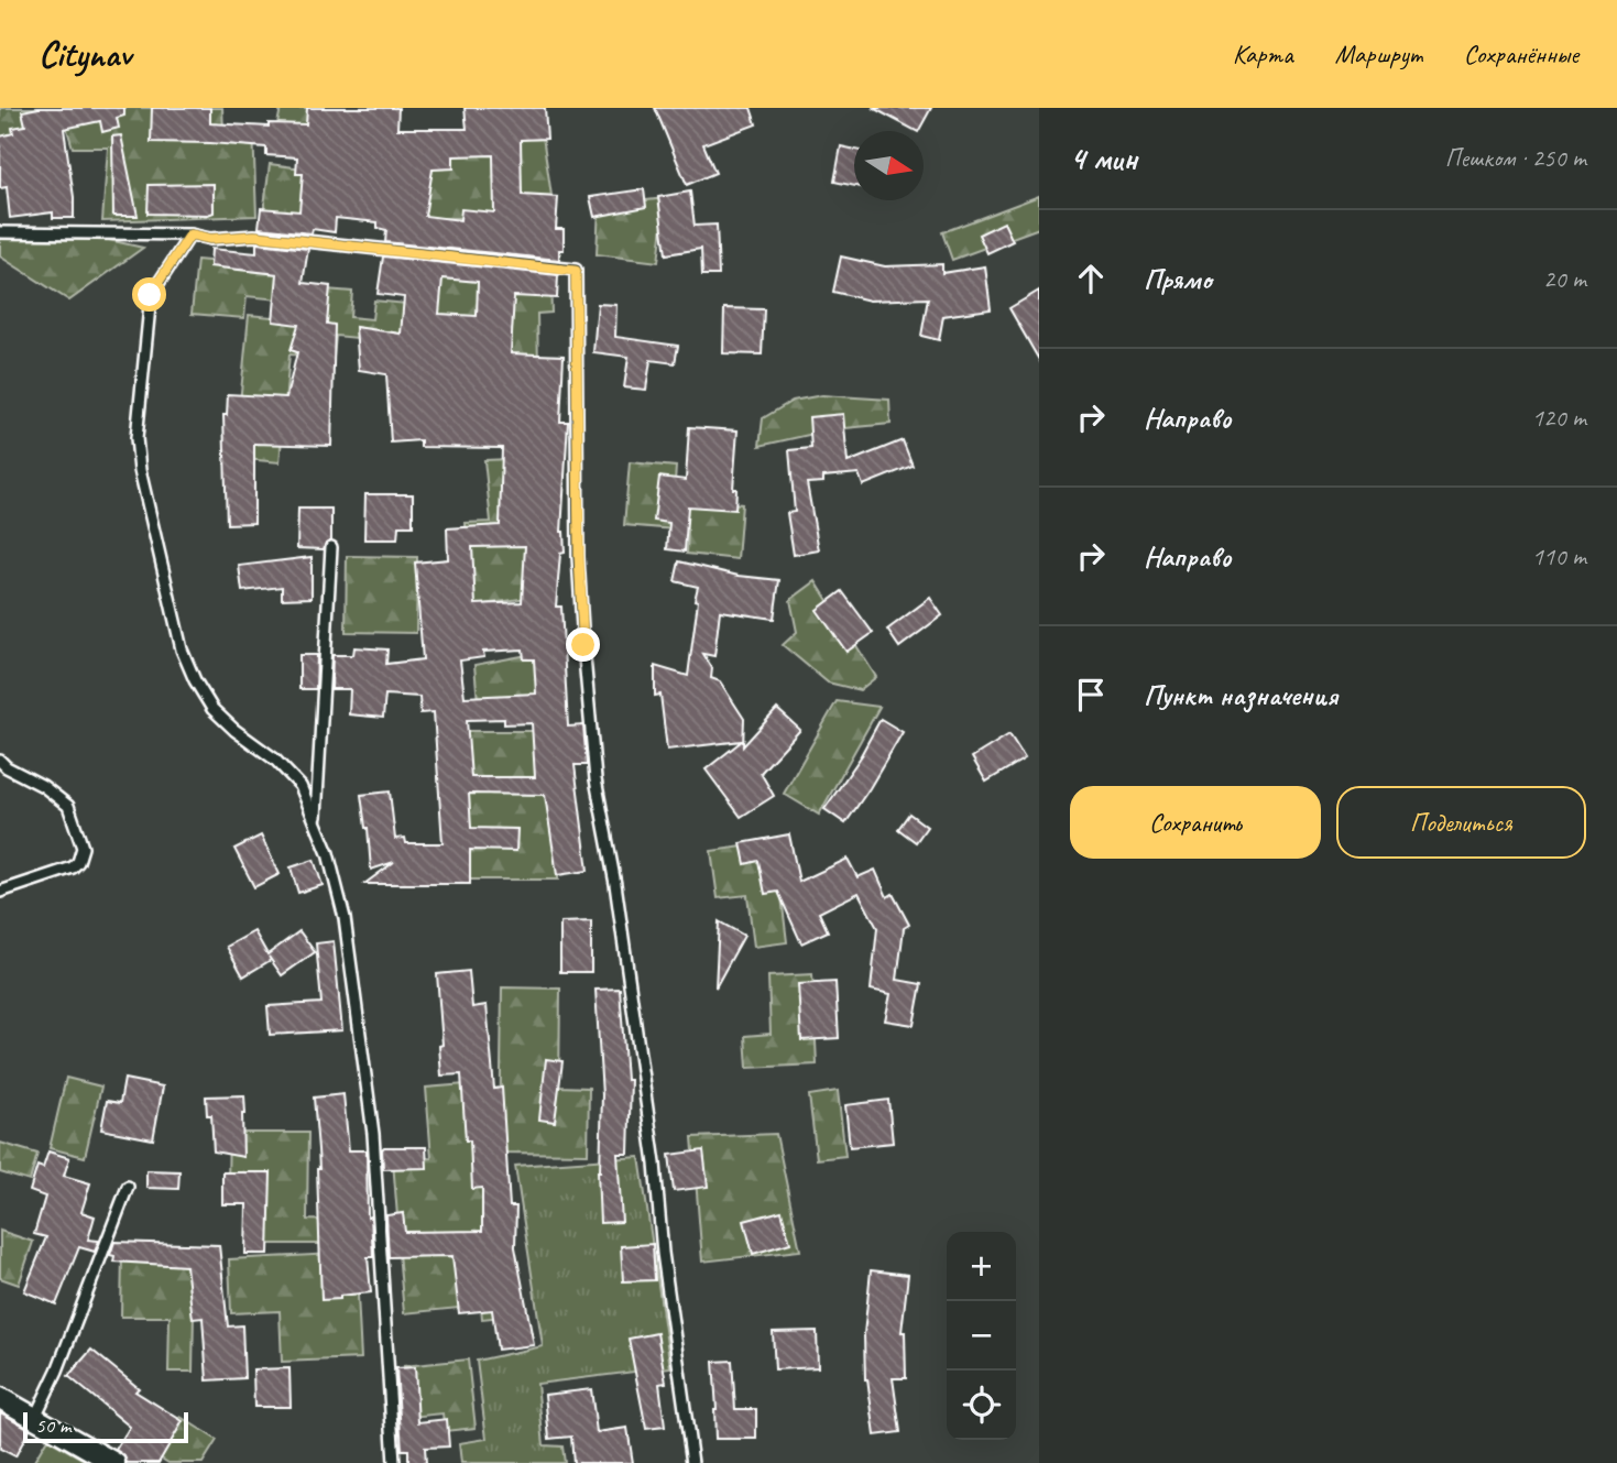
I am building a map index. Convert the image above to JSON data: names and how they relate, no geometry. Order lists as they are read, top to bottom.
{
  "scale_bar": "50 m",
  "north": "right",
  "page": {
    "header": "Citynav",
    "nav": ["Карта", "Маршрут", "Сохранённые"],
    "heading": ["4 мин", "Пешком · 250 m"],
    "list": [
      ["Прямо", "20 m"],
      ["Направо", "120 m"],
      ["Направо", "110 m"],
      "Пункт назначения"
    ],
    "buttons": ["Сохранить", "Поделиться"],
    "map_buttons": ["+", "−"],
    "scale": "50 m"
  }
}
